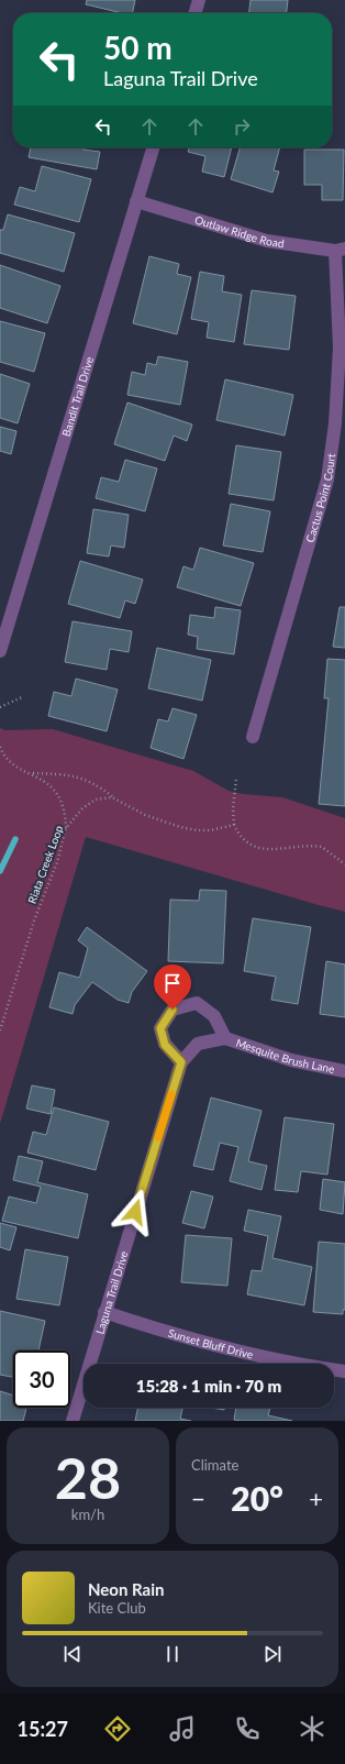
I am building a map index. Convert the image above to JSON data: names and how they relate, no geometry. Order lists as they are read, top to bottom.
{
  "streets": {
    "street": [
      "Outlaw Ridge Road",
      "Bandit Trail Drive",
      "Cactus Point Court",
      "Mesquite Brush Lane",
      "Laguna Trail Drive",
      "Sunset Bluff Drive"
    ],
    "path": ["Riata Creek Loop"]
  },
  "crossings": [
    ["Outlaw Ridge Road", "Bandit Trail Drive"],
    ["Outlaw Ridge Road", "Cactus Point Court"],
    ["Mesquite Brush Lane", "Laguna Trail Drive"],
    ["Laguna Trail Drive", "Sunset Bluff Drive"]
  ],
  "page": {
    "turn": ["50 m", "Laguna Trail Drive"],
    "limit": "30",
    "trip": "15:28 · 1 min · 70 m",
    "tile": [
      ["28", "km/h"],
      "Climate"
    ],
    "heat": ["−", "20°", "+"],
    "song": ["Neon Rain", "Kite Club"],
    "tabs": "15:27"
  }
}
